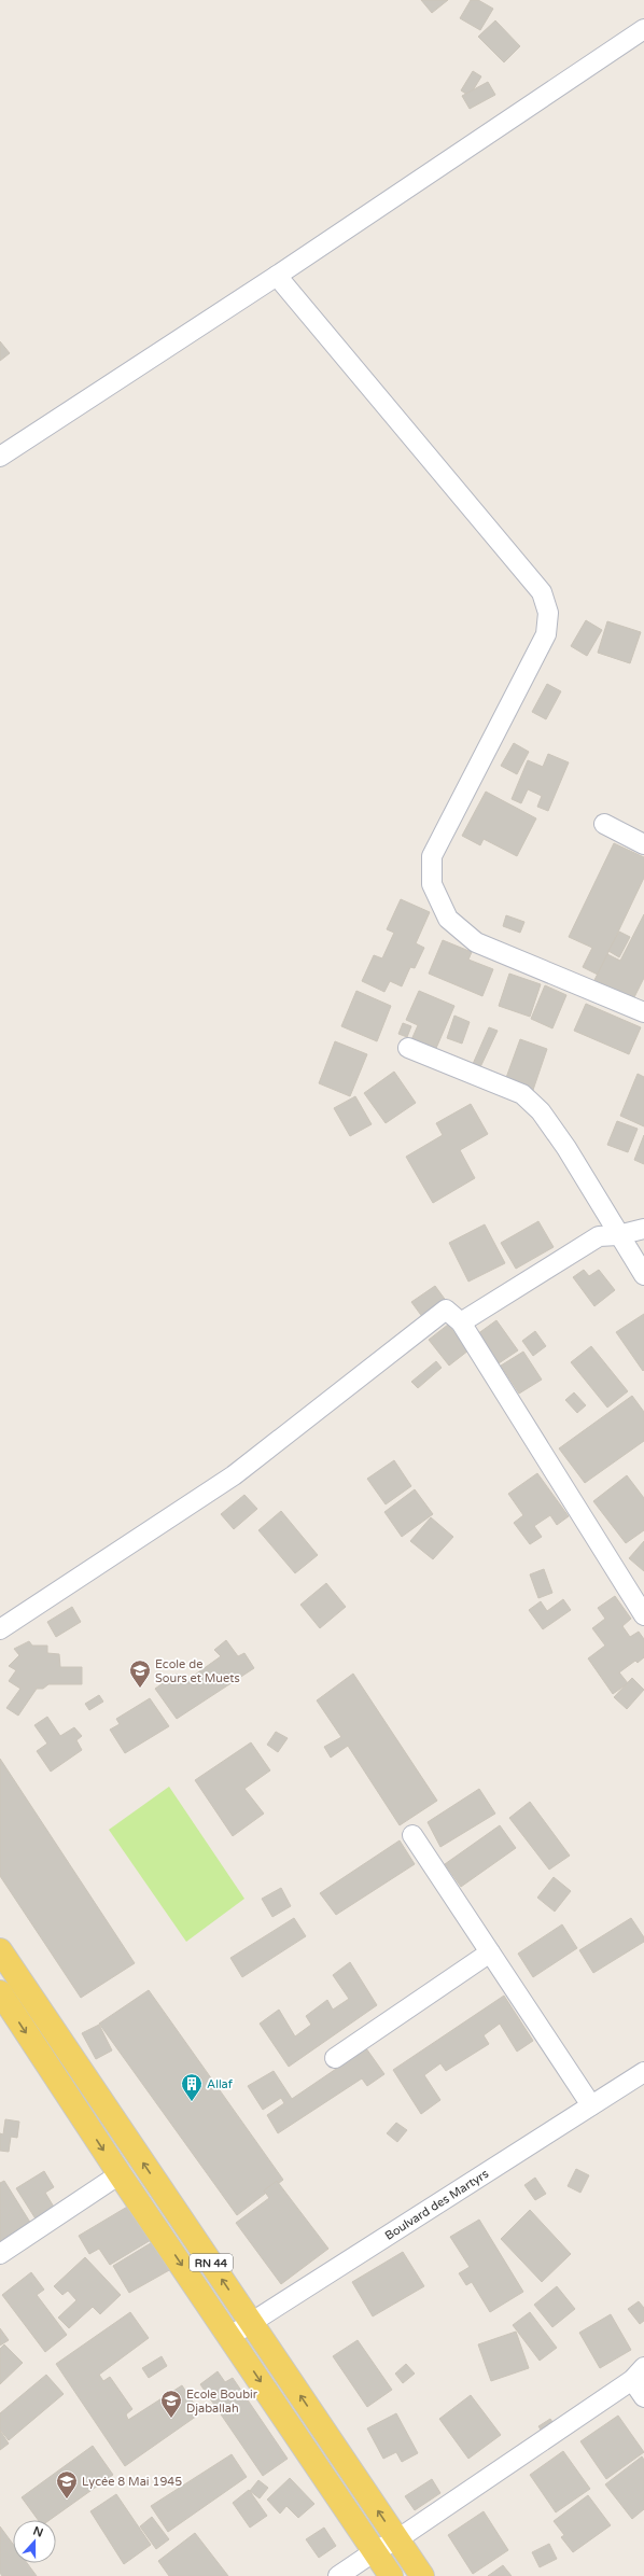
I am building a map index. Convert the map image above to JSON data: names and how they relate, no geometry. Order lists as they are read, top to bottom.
{
  "streets": {
    "main road": ["RN 44"],
    "street": ["Boulvard des Martyrs"]
  },
  "crossings": [
    ["Boulvard des Martyrs", "RN 44"]
  ],
  "places": {
    "school or university": ["Ecole de Sours et Muets", "Ecole Boubir Djaballah", "Lycée 8 Mai 1945"],
    "building": ["Allaf"]
  },
  "north": "top"
}
